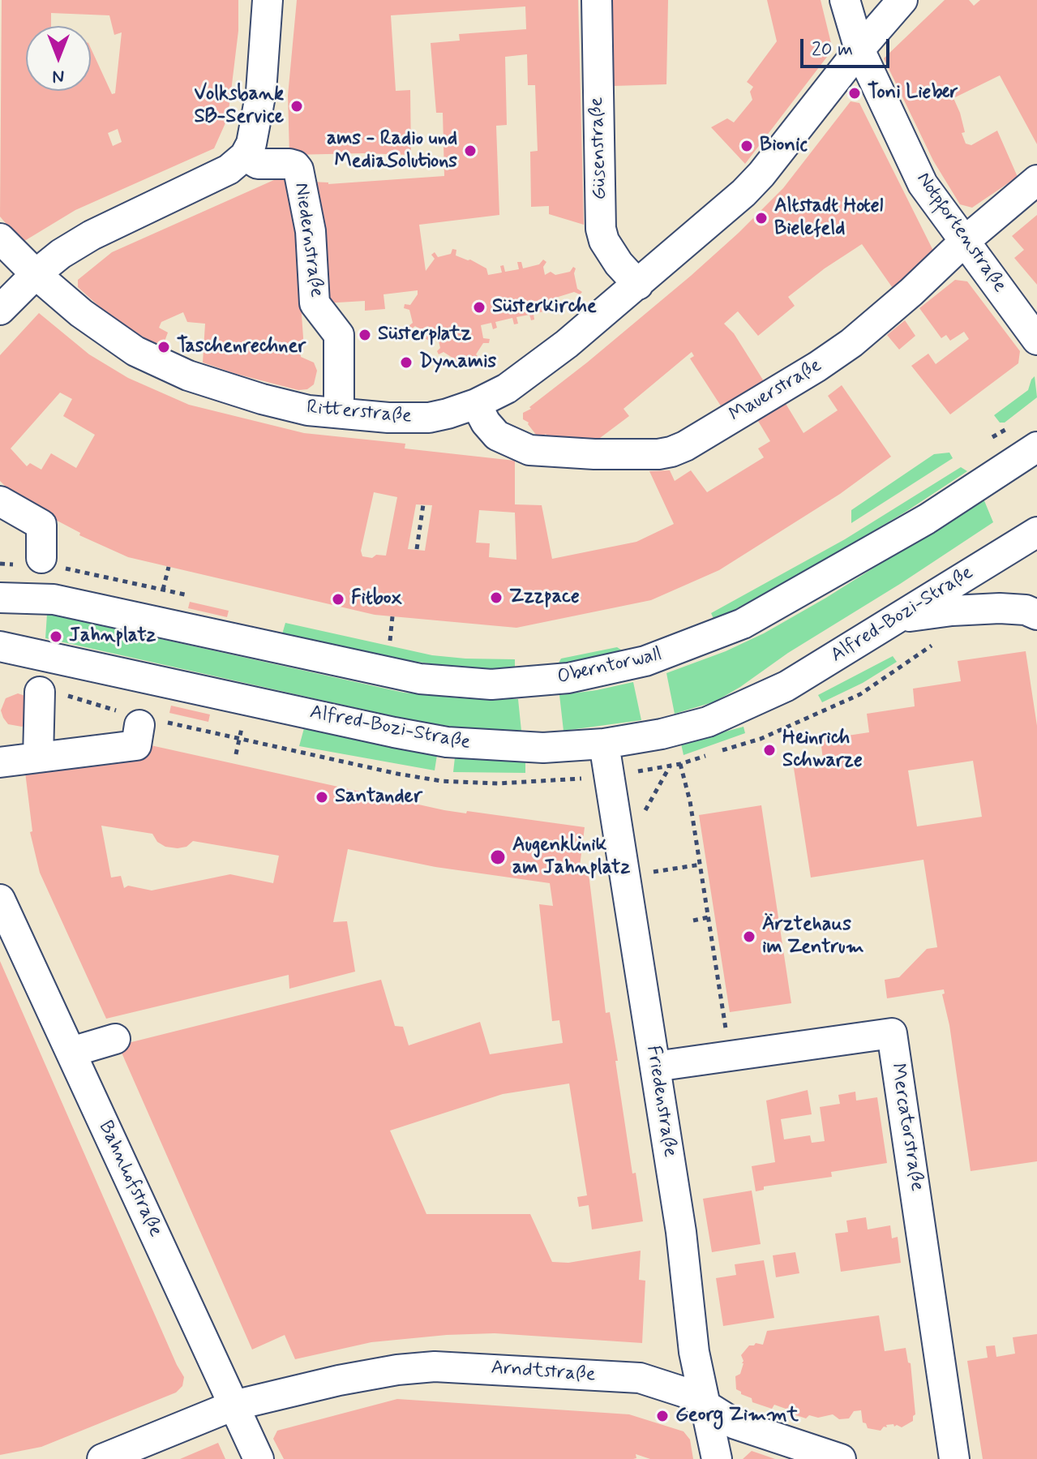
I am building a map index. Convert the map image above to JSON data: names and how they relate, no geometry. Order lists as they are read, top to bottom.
{
  "streets": {
    "street": [
      "Güsenstraße",
      "Notpfortenstraße",
      "Niedernstraße",
      "Mauerstraße",
      "Ritterstraße",
      "Alfred-Bozi-Straße",
      "Oberntorwall",
      "Friedenstraße",
      "Mercatorstraße",
      "Bahnhofstraße",
      "Arndtstraße"
    ]
  },
  "crossings": [
    ["Güsenstraße", "Ritterstraße"],
    ["Notpfortenstraße", "Mauerstraße"],
    ["Notpfortenstraße", "Ritterstraße"],
    ["Mauerstraße", "Ritterstraße"],
    ["Alfred-Bozi-Straße", "Friedenstraße"],
    ["Friedenstraße", "Mercatorstraße"],
    ["Friedenstraße", "Arndtstraße"],
    ["Bahnhofstraße", "Arndtstraße"]
  ],
  "places": [
    "Toni Lieber",
    "Volksbank SB-Service",
    "Bionic",
    "ams - Radio und MediaSolutions",
    "Altstadt Hotel Bielefeld",
    "Süsterkirche",
    "Süsterplatz",
    "Taschenrechner",
    "Dynamis",
    "Zzzpace",
    "Fitbox",
    "Jahnplatz",
    "Heinrich Schwarze",
    "Santander",
    "Augenklinik am Jahnplatz",
    "Ärztehaus im Zentrum",
    "Georg Zimmt"
  ],
  "scale_bar": "20 m",
  "north": "bottom"
}
